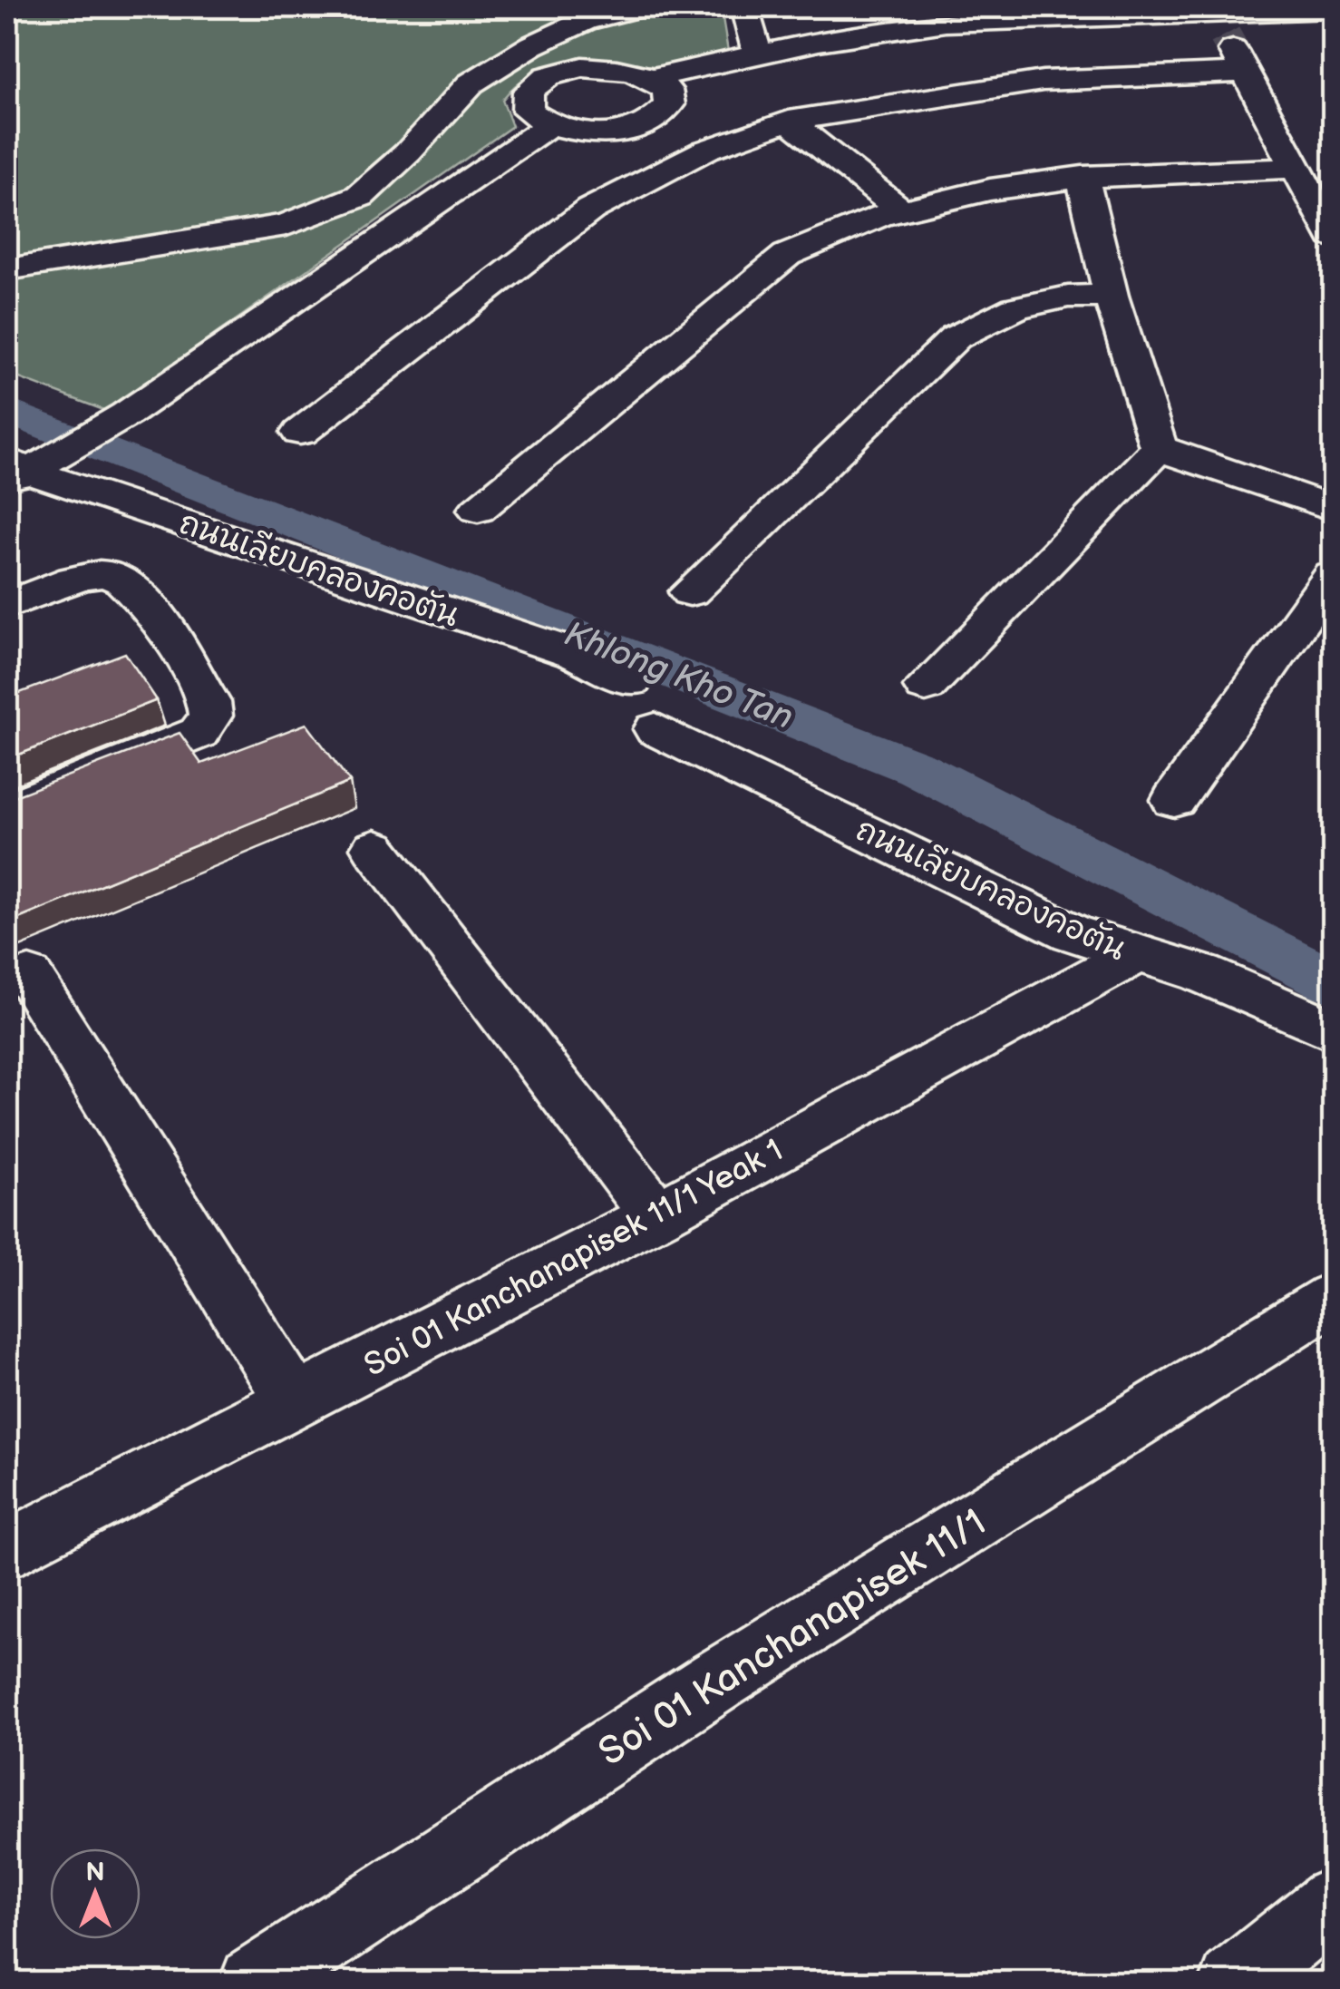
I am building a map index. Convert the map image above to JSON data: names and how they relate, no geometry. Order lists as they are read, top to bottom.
{
  "streets": {
    "street": ["ถนนเลียบคลองคอตัน", "Soi 01 Kanchanapisek 11/1 Yeak 1", "Soi 01 Kanchanapisek 11/1"]
  },
  "crossings": [
    ["ถนนเลียบคลองคอตัน", "Soi 01 Kanchanapisek 11/1 Yeak 1"]
  ],
  "water": ["Khlong Kho Tan"],
  "north": "top"
}
